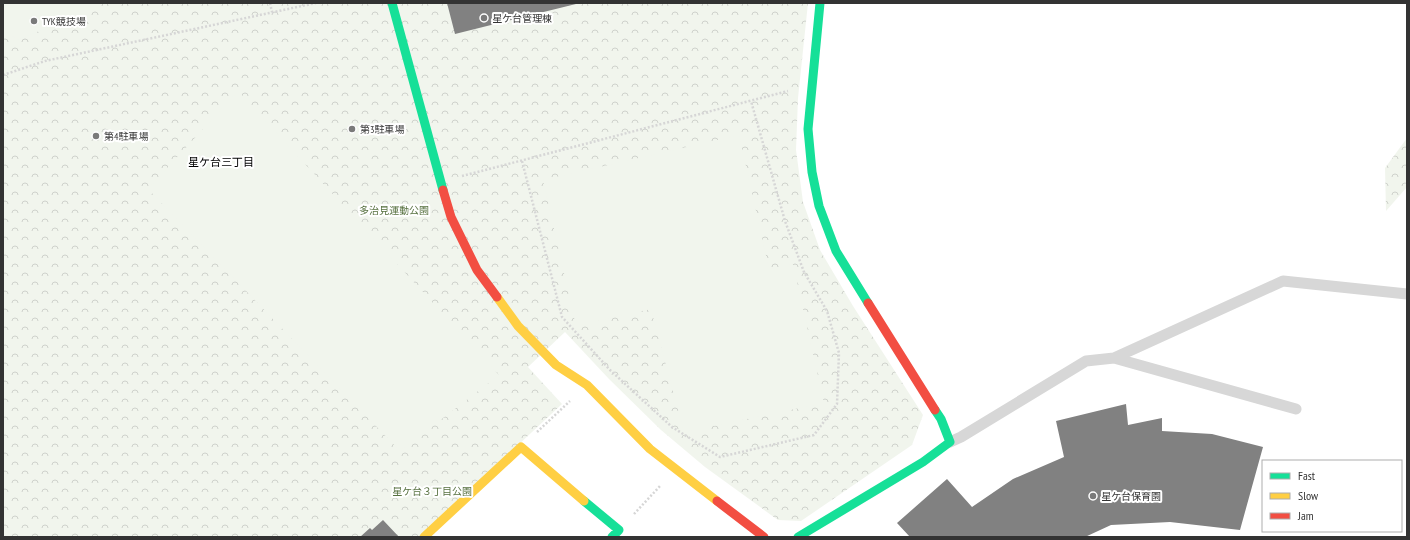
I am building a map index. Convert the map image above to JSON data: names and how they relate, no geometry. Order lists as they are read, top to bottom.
{
  "districts": ["星ケ台三丁目"],
  "parks": ["多治見運動公園", "星ケ台３丁目公園"],
  "places": [
    "星ケ台管理棟",
    "TYK競技場",
    "第3駐車場",
    "第4駐車場",
    "星ケ台保育園"
  ],
  "legend": ["Fast", "Slow", "Jam"]
}
